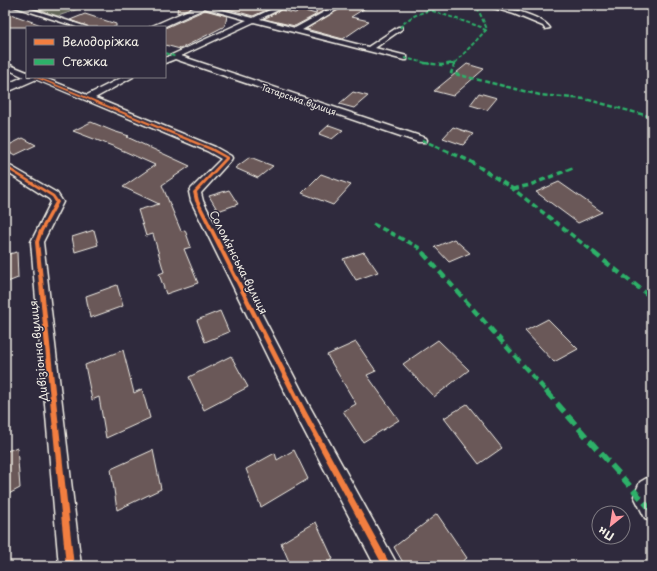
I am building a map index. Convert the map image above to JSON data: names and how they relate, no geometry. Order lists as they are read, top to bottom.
{
  "streets": {
    "street": ["Татарська вулиця", "Соломʼянська вулиця", "Дивізіонна вулиця"]
  },
  "legend": ["Велодоріжка", "Стежка"],
  "north": "bottom left"
}
